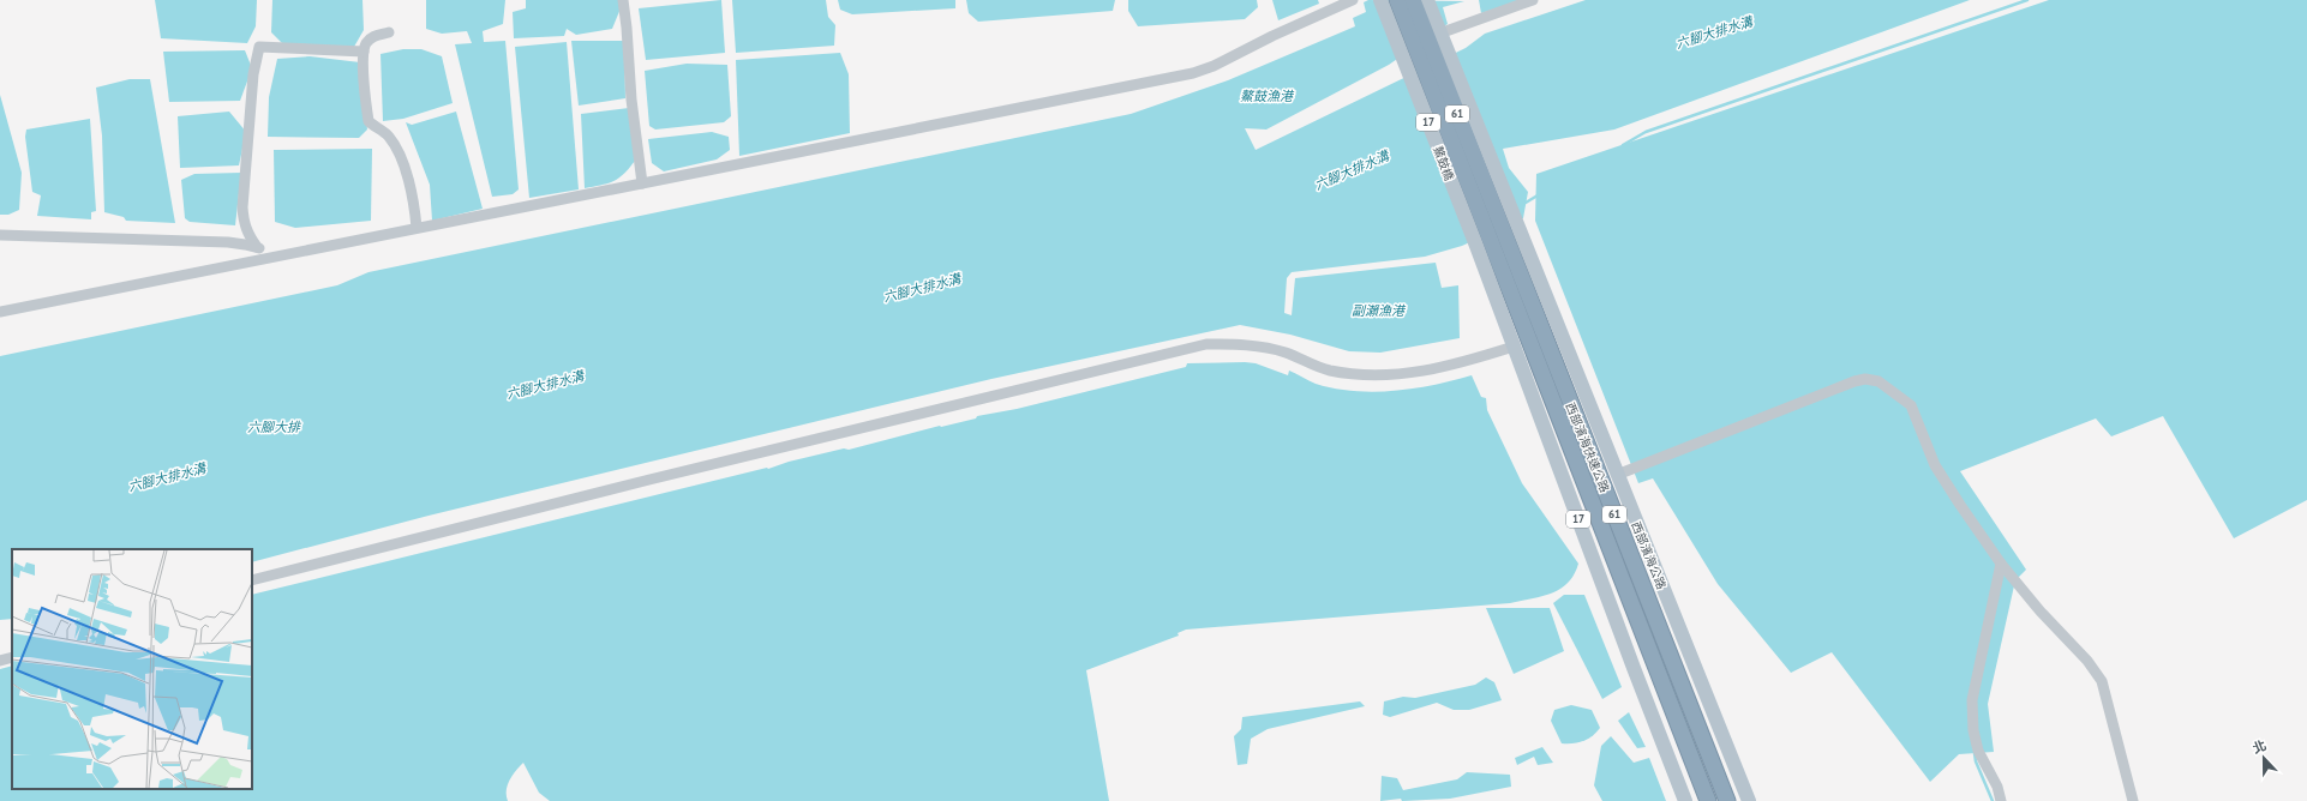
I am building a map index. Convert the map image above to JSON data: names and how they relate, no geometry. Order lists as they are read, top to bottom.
{
  "streets": {
    "highway": ["61", "鰲鼓橋", "西部濱海快速公路"],
    "main road": ["17", "西部濱海公路"]
  },
  "crossings": [
    ["61", "鰲鼓橋"],
    ["61", "西部濱海快速公路"],
    ["17", "鰲鼓橋"],
    ["鰲鼓橋", "西部濱海快速公路"]
  ],
  "water": [
    "六腳大排水溝",
    "鰲鼓漁港",
    "副瀨漁港",
    "六腳大排"
  ],
  "north": "top"
}
